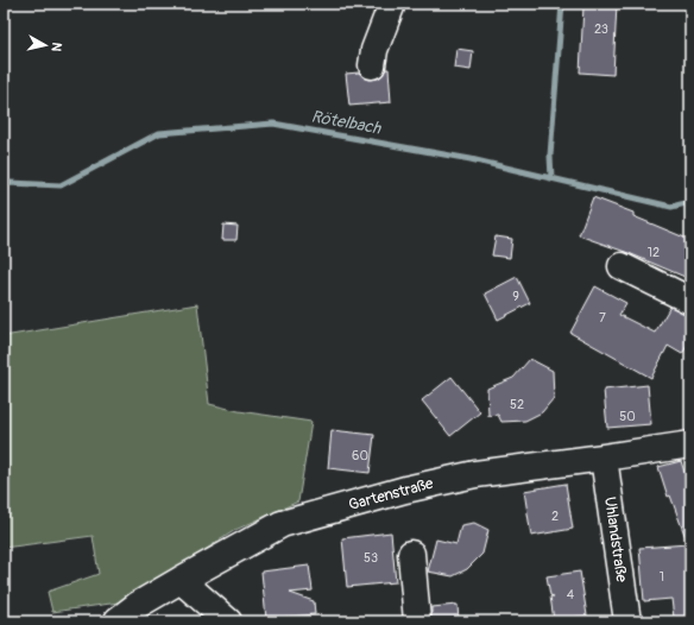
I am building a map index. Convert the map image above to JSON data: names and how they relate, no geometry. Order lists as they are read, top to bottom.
{
  "streets": {
    "street": ["Gartenstraße", "Uhlandstraße"]
  },
  "crossings": [
    ["Gartenstraße", "Uhlandstraße"]
  ],
  "water": ["Rötelbach"],
  "house_numbers": [
    "23",
    "12",
    "9",
    "7",
    "52",
    "50",
    "60",
    "2",
    "53",
    "1",
    "4"
  ],
  "north": "right"
}
